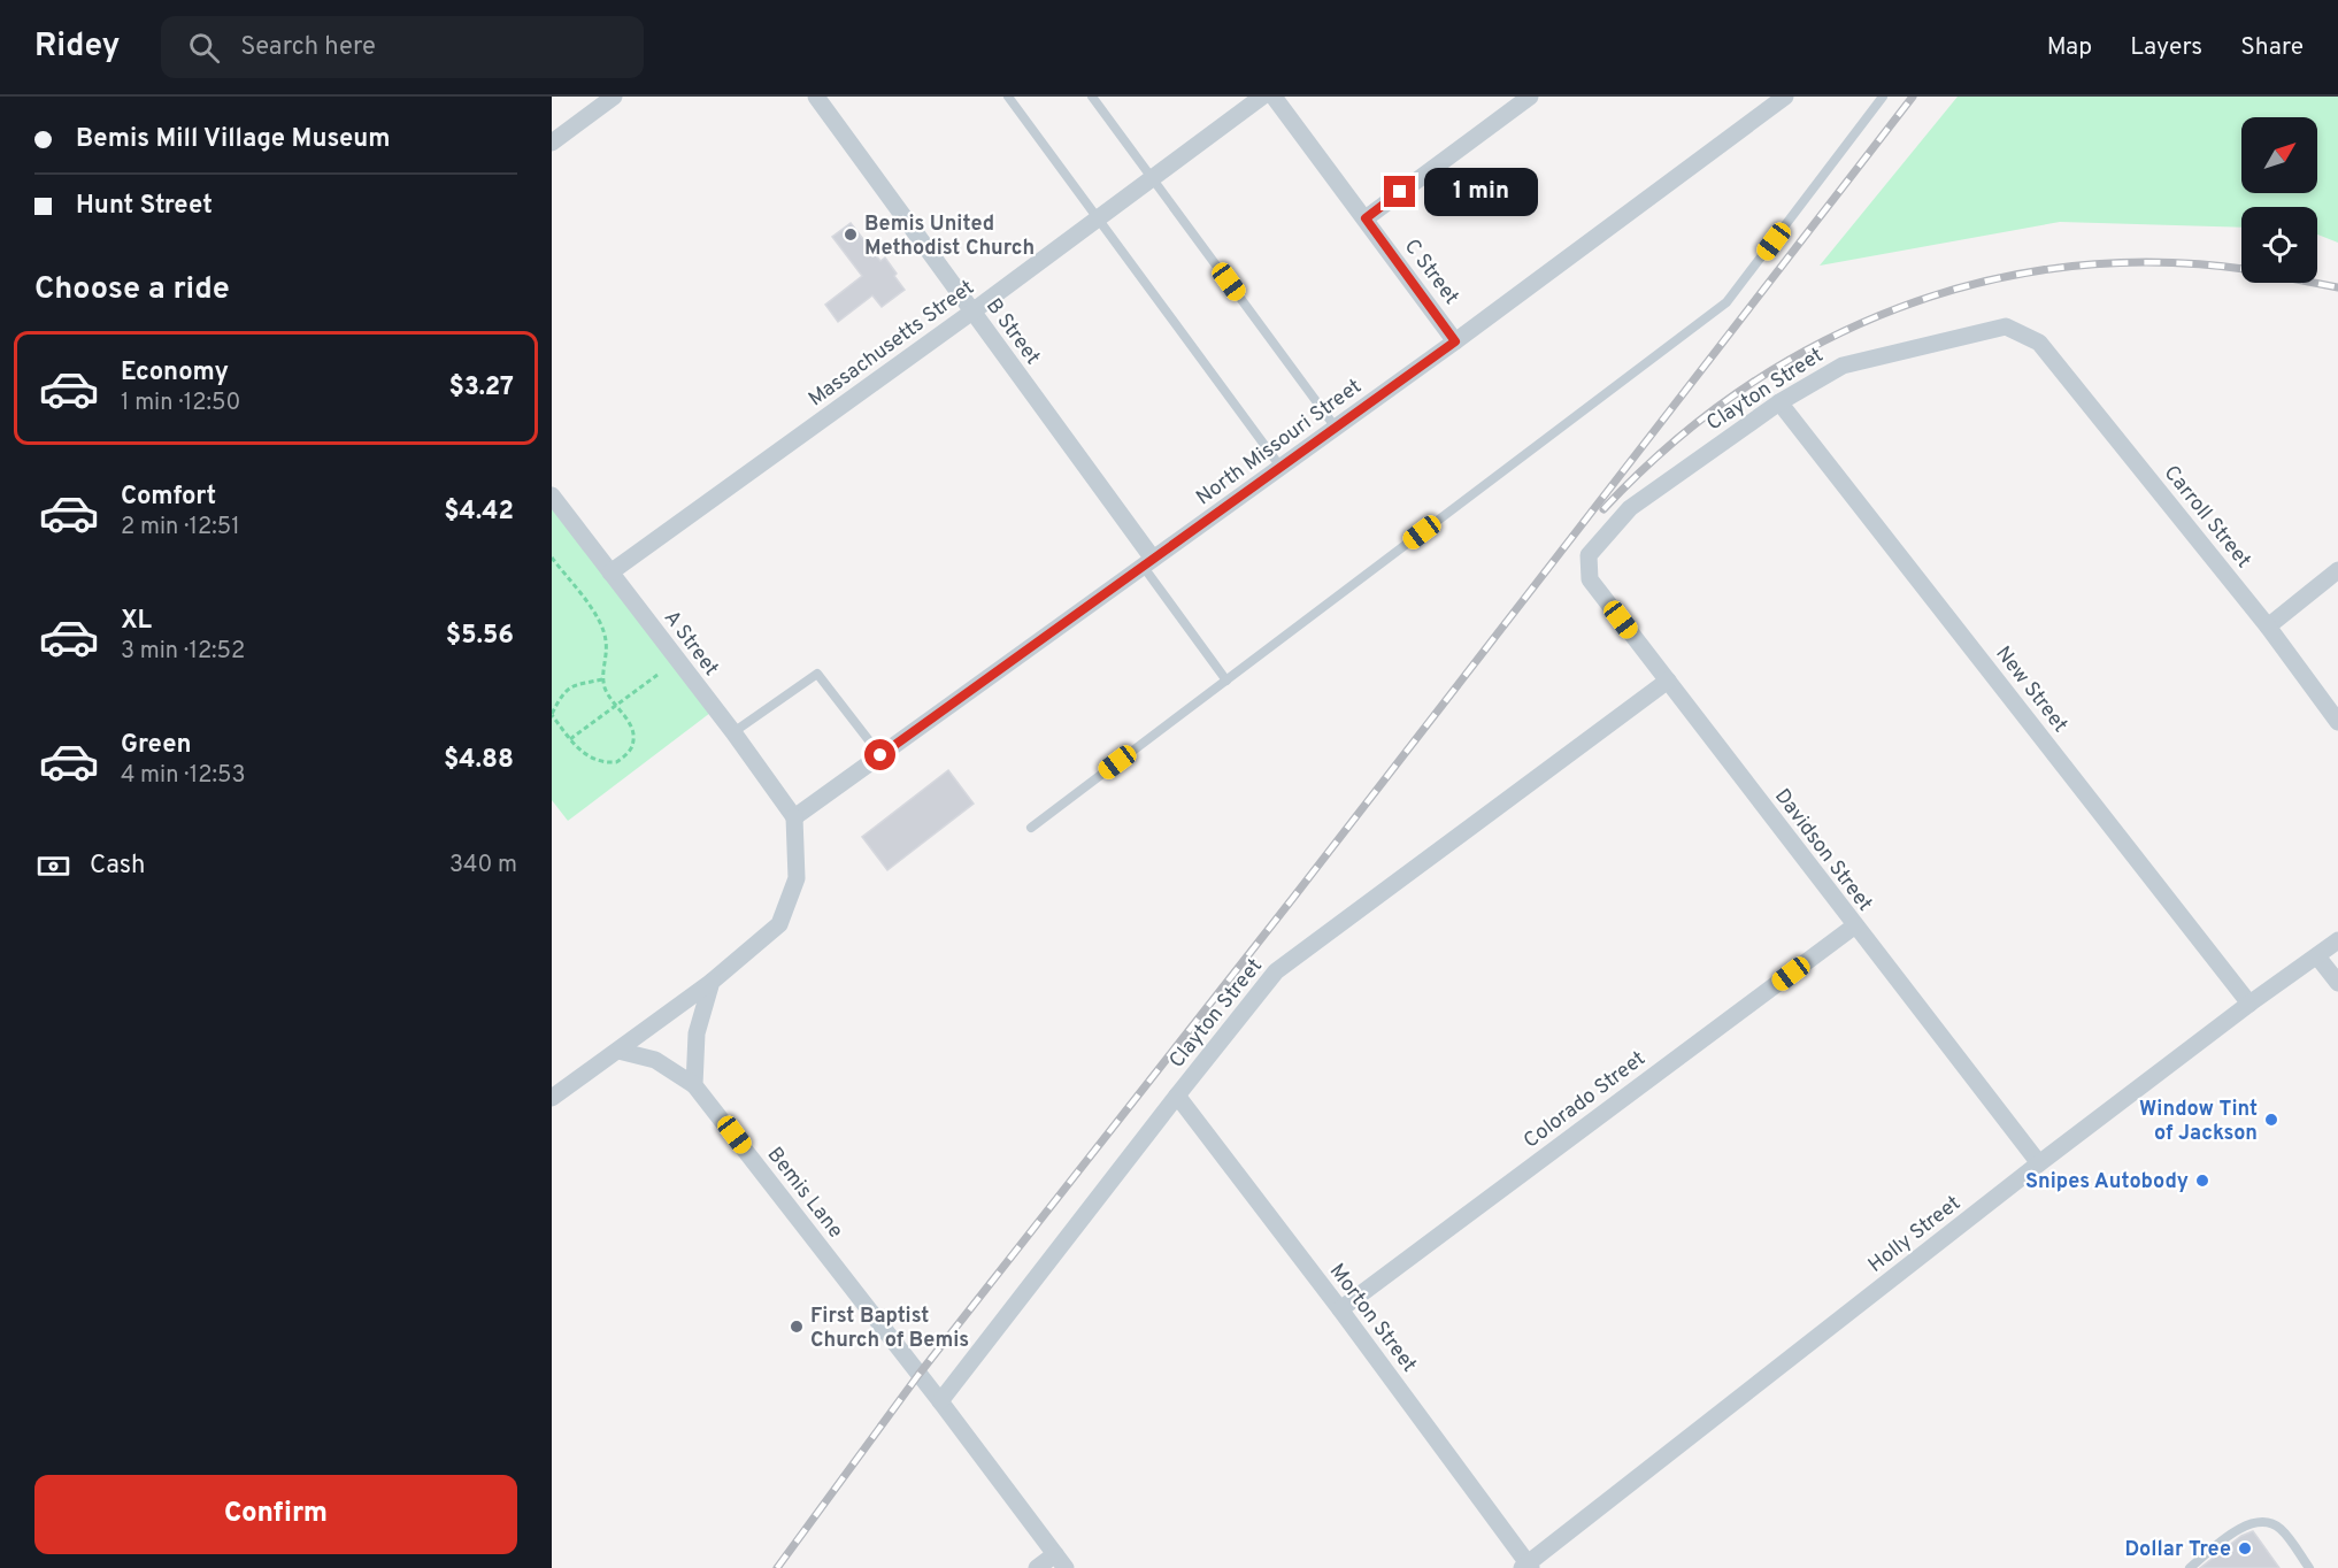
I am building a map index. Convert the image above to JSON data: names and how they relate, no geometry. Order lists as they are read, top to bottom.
{
  "streets": {
    "street": [
      "C Street",
      "B Street",
      "Massachusetts Street",
      "Clayton Street",
      "North Missouri Street",
      "Carroll Street",
      "A Street",
      "New Street",
      "Davidson Street",
      "Colorado Street",
      "Bemis Lane",
      "Holly Street",
      "Morton Street"
    ]
  },
  "crossings": [
    ["C Street", "North Missouri Street"],
    ["B Street", "Massachusetts Street"],
    ["B Street", "North Missouri Street"],
    ["Massachusetts Street", "A Street"],
    ["Clayton Street", "Carroll Street"],
    ["Clayton Street", "New Street"],
    ["Clayton Street", "Davidson Street"],
    ["Clayton Street", "Bemis Lane"],
    ["Clayton Street", "Morton Street"],
    ["North Missouri Street", "A Street"],
    ["New Street", "Holly Street"],
    ["Davidson Street", "Colorado Street"],
    ["Davidson Street", "Holly Street"],
    ["Colorado Street", "Morton Street"],
    ["Holly Street", "Morton Street"]
  ],
  "places": [
    "Bemis United Methodist Church",
    "Window Tint of Jackson",
    "Snipes Autobody",
    "First Baptist Church of Bemis",
    "Dollar Tree"
  ],
  "north": "top right",
  "page": {
    "header": "Ridey",
    "search": "Search here",
    "nav": ["Map", "Layers", "Share"],
    "banner": ["Bemis Mill Village Museum", "Hunt Street"],
    "bubble": "1 min",
    "heading": "Choose a ride",
    "list": [
      {
        "name": "Economy",
        "note": "1 min · 12:50",
        "value": "$3.27"
      },
      {
        "name": "Comfort",
        "note": "2 min · 12:51",
        "value": "$4.42"
      },
      {
        "name": "XL",
        "note": "3 min · 12:52",
        "value": "$5.56"
      },
      {
        "name": "Green",
        "note": "4 min · 12:53",
        "value": "$4.88"
      }
    ],
    "pay": ["Cash", "340 m"],
    "buttons": "Confirm"
  }
}
